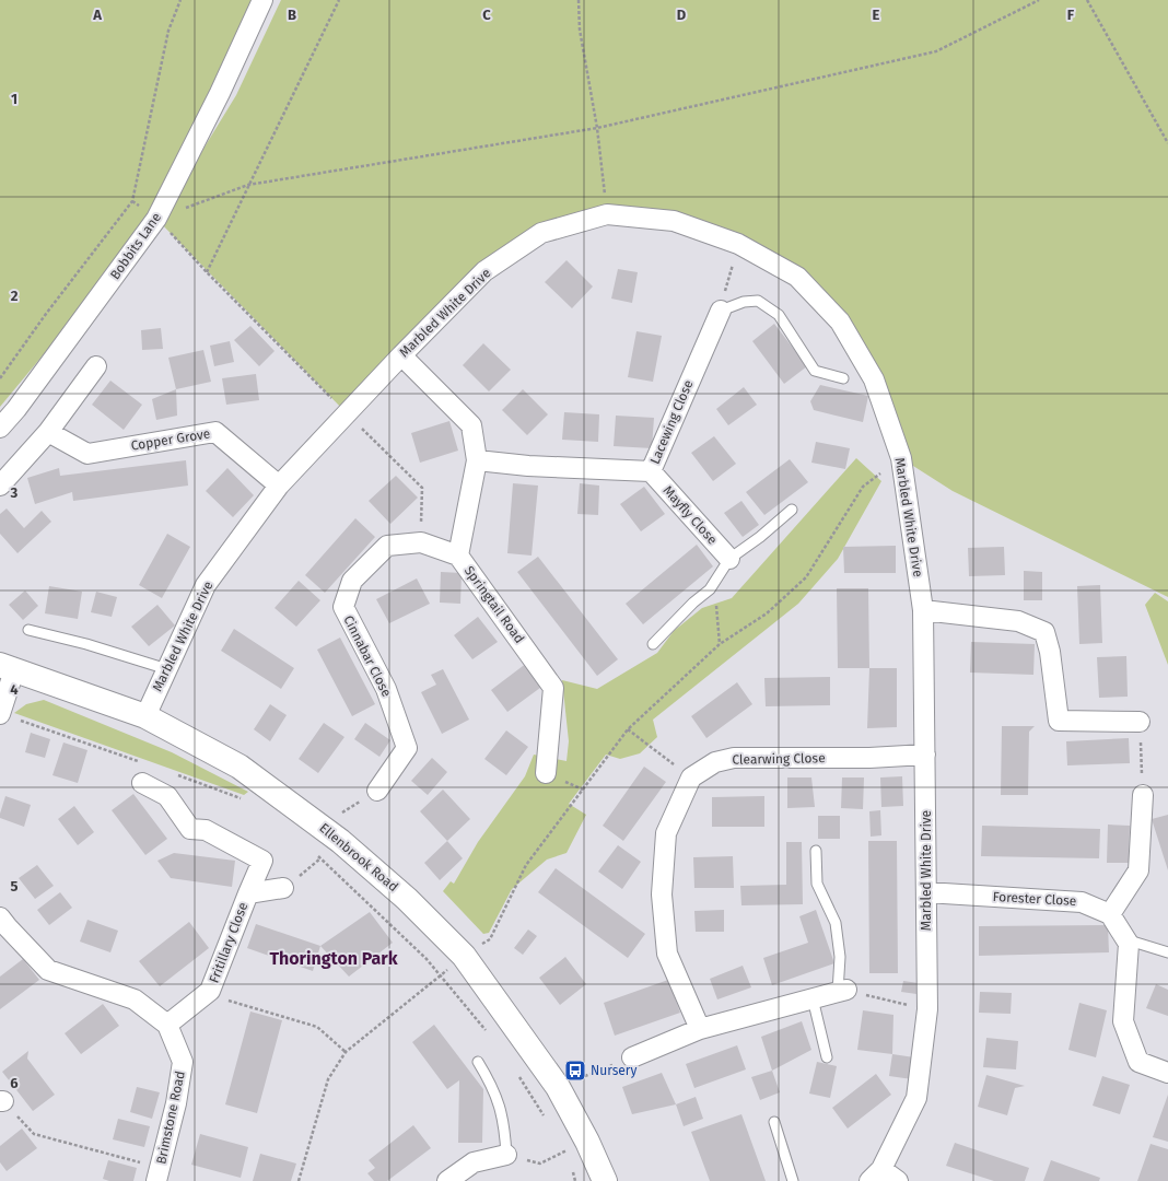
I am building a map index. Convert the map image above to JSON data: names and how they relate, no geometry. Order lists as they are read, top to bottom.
{
  "streets": {
    "street": [
      "Bobbits Lane",
      "Marbled White Drive",
      "Lacewing Close",
      "Copper Grove",
      "Mayfly Close",
      "Springtail Road",
      "Cinnabar Close",
      "Clearwing Close",
      "Ellenbrook Road",
      "Forester Close",
      "Fritillary Close",
      "Brimstone Road"
    ]
  },
  "crossings": [
    ["Marbled White Drive", "Copper Grove"],
    ["Marbled White Drive", "Springtail Road"],
    ["Marbled White Drive", "Clearwing Close"],
    ["Marbled White Drive", "Ellenbrook Road"],
    ["Marbled White Drive", "Forester Close"],
    ["Lacewing Close", "Mayfly Close"],
    ["Lacewing Close", "Springtail Road"],
    ["Springtail Road", "Cinnabar Close"],
    ["Fritillary Close", "Brimstone Road"]
  ],
  "districts": ["Thorington Park"],
  "places": {
    "bus stop": ["Nursery"]
  },
  "grid": {
    "columns": [
      "A",
      "B",
      "C",
      "D",
      "E",
      "F"
    ],
    "rows": [
      "1",
      "2",
      "3",
      "4",
      "5",
      "6"
    ]
  }
}
